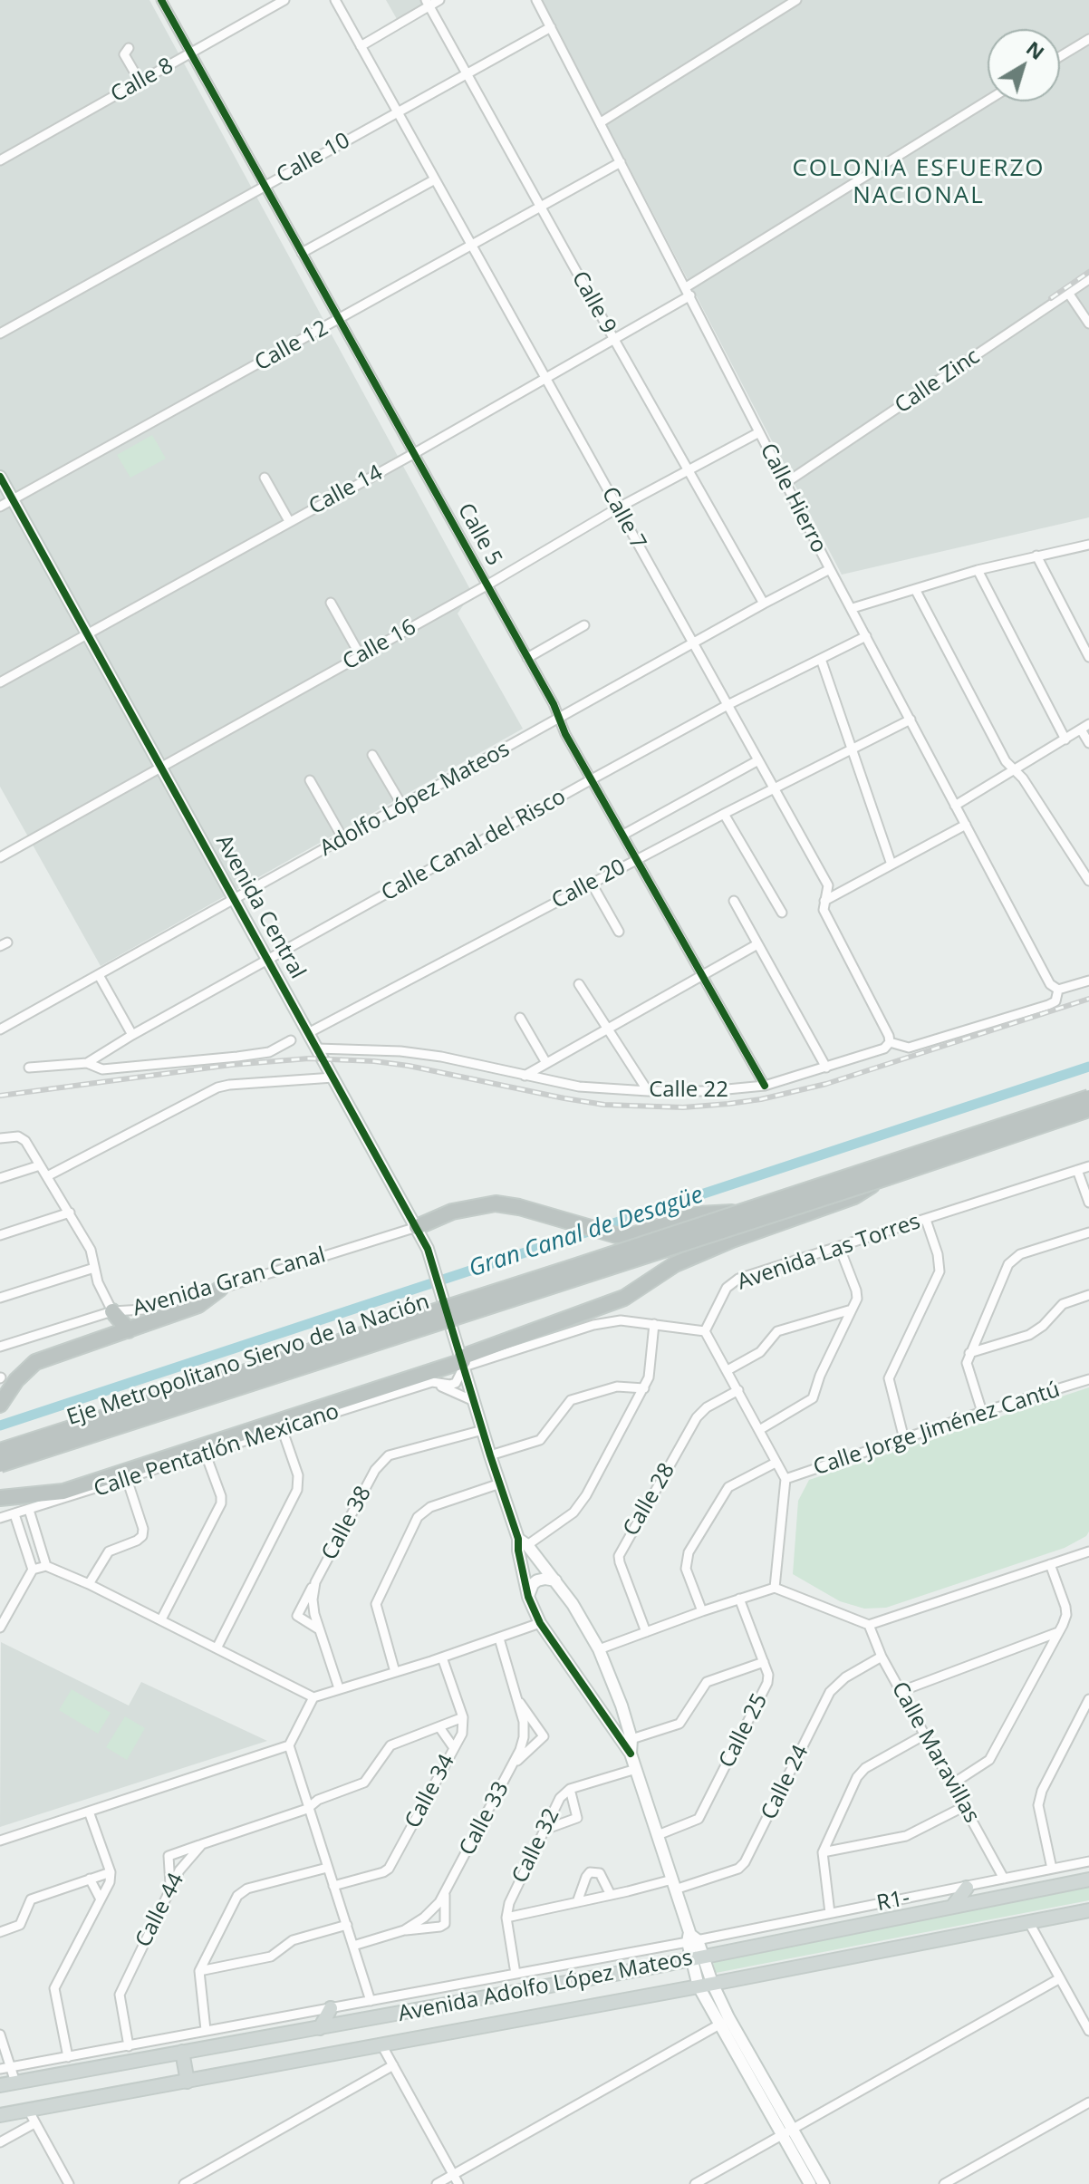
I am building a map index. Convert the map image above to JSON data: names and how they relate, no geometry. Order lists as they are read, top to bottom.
{
  "streets": {
    "highway": ["Eje Metropolitano Siervo de la Nación"],
    "main road": ["Avenida Adolfo López Mateos"],
    "street": [
      "Calle 8",
      "Calle 10",
      "Calle 9",
      "Calle 12",
      "Calle Zinc",
      "Calle 14",
      "Calle Hierro",
      "Calle 7",
      "Calle 5",
      "Calle 16",
      "Adolfo López Mateos",
      "Calle Canal del Risco",
      "Calle 20",
      "Avenida Central",
      "Calle 22",
      "Avenida Las Torres",
      "Avenida Gran Canal",
      "Calle Jorge Jiménez Cantú",
      "Calle Pentatlón Mexicano",
      "Calle 28",
      "Calle 38",
      "Calle 25",
      "Calle Maravillas",
      "Calle 24",
      "Calle 34",
      "Calle 33",
      "Calle 32",
      "R1-",
      "Calle 44"
    ]
  },
  "crossings": [
    ["Calle 8", "Calle 5"],
    ["Calle 10", "Calle 9"],
    ["Calle 10", "Calle Hierro"],
    ["Calle 10", "Calle 7"],
    ["Calle 10", "Calle 5"],
    ["Calle 9", "Calle 12"],
    ["Calle 9", "Calle 14"],
    ["Calle 9", "Calle 16"],
    ["Calle 9", "Adolfo López Mateos"],
    ["Calle 12", "Calle Hierro"],
    ["Calle 12", "Calle 7"],
    ["Calle 12", "Calle 5"],
    ["Calle 12", "Avenida Central"],
    ["Calle Zinc", "Calle Hierro"],
    ["Calle 14", "Calle Hierro"],
    ["Calle 14", "Calle 7"],
    ["Calle 14", "Calle 5"],
    ["Calle 14", "Avenida Central"],
    ["Calle Hierro", "Calle 16"],
    ["Calle Hierro", "Adolfo López Mateos"],
    ["Calle Hierro", "Calle Canal del Risco"],
    ["Calle Hierro", "Calle 20"],
    ["Calle 7", "Calle 16"],
    ["Calle 7", "Adolfo López Mateos"],
    ["Calle 7", "Calle Canal del Risco"],
    ["Calle 7", "Calle 20"],
    ["Calle 7", "Calle 22"],
    ["Calle 5", "Calle 16"],
    ["Calle 5", "Adolfo López Mateos"],
    ["Calle 5", "Calle Canal del Risco"],
    ["Calle 5", "Calle 20"],
    ["Calle 5", "Calle 22"],
    ["Calle 16", "Avenida Central"],
    ["Adolfo López Mateos", "Avenida Central"],
    ["Calle Canal del Risco", "Avenida Central"],
    ["Calle 20", "Avenida Central"],
    ["Avenida Central", "Calle 22"],
    ["Avenida Central", "Avenida Gran Canal"],
    ["Avenida Central", "Calle Pentatlón Mexicano"],
    ["Avenida Central", "Calle 38"],
    ["Calle Maravillas", "Calle 24"],
    ["Calle Maravillas", "R1-"],
    ["Calle 24", "Calle 32"],
    ["Calle 32", "R1-"],
    ["R1-", "Calle 44"]
  ],
  "districts": ["COLONIA ESFUERZO NACIONAL"],
  "water": ["Gran Canal de Desagüe"],
  "north": "top right"
}
